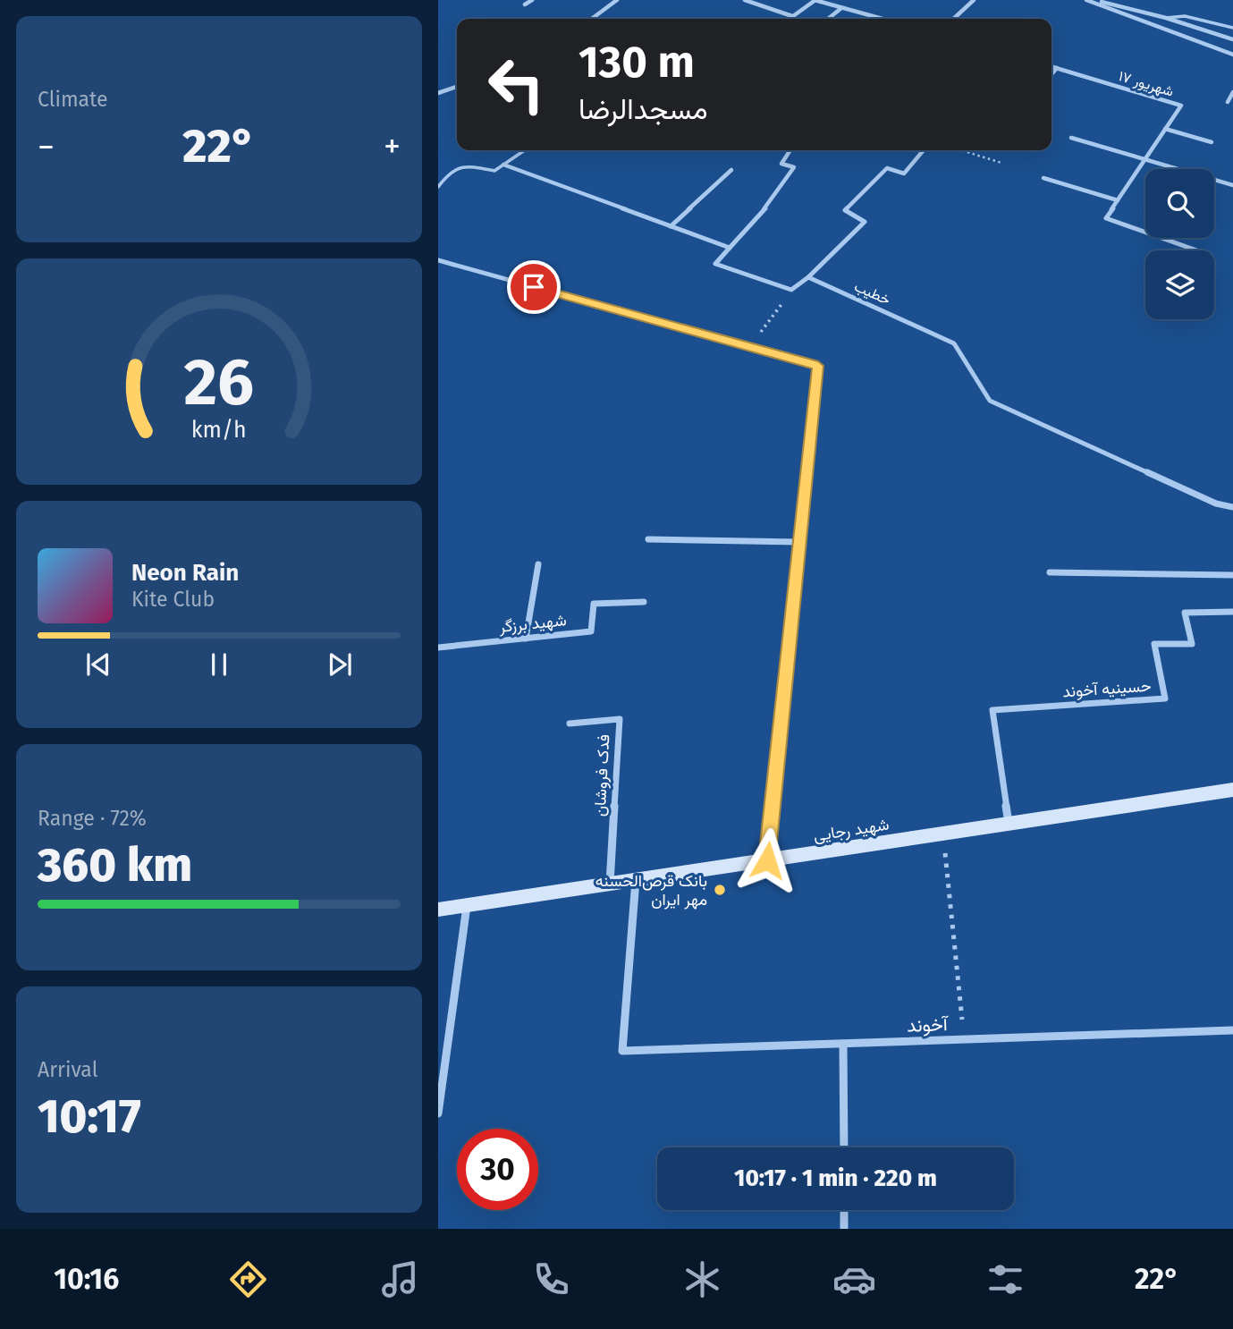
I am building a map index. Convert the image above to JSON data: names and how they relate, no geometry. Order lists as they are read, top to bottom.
{
  "streets": {
    "main road": ["شهید رجایی"],
    "street": [
      "۱۷ شهریور",
      "خطیب",
      "شهید برزگر",
      "حسینیه آخوند",
      "فدک فروشان",
      "آخوند"
    ]
  },
  "crossings": [
    ["حسینیه آخوند", "شهید رجایی"],
    ["فدک فروشان", "شهید رجایی"],
    ["شهید رجایی", "آخوند"]
  ],
  "places": ["بانک قرص‌الحسنه مهر ایران"],
  "page": {
    "tile": [
      "Climate",
      ["Range · 72%", "360 km"],
      ["Arrival", "10:17"]
    ],
    "turn": ["130 m", "مسجدالرضا"],
    "heat": ["−", "22°", "+"],
    "song": ["Neon Rain", "Kite Club"],
    "limit": "30",
    "trip": "10:17 · 1 min · 220 m",
    "tabs": ["10:16", "22°"],
    "gauge": ["26", "km/h"]
  }
}
